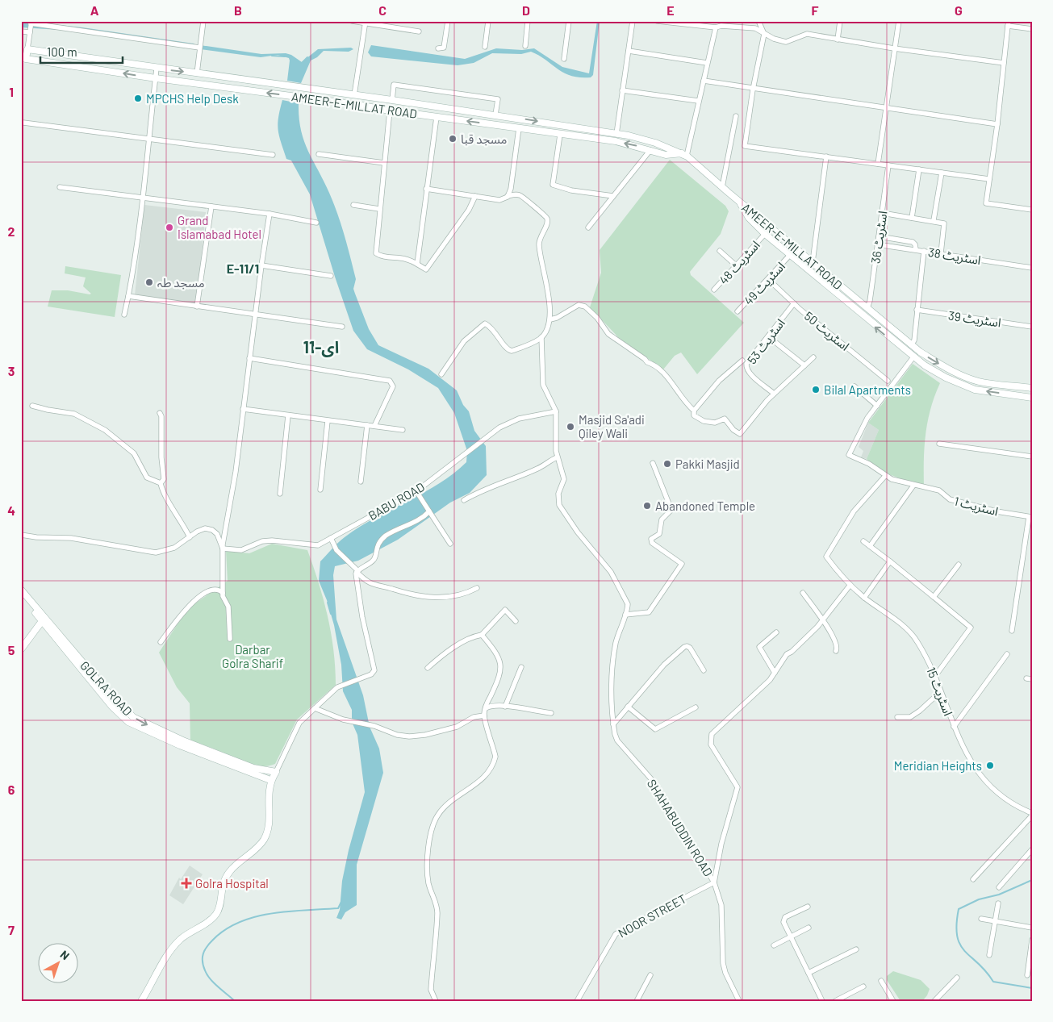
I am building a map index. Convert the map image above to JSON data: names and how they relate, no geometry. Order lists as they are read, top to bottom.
{
  "streets": {
    "main road": ["AMEER-E-MILLAT ROAD", "GOLRA ROAD"],
    "street": [
      "اسٹریٹ 36",
      "اسٹریٹ 38",
      "اسٹریٹ 48",
      "اسٹریٹ 49",
      "اسٹریٹ 39",
      "اسٹریٹ 50",
      "اسٹریٹ 53",
      "BABU ROAD",
      "اسٹریٹ 1",
      "اسٹریٹ 15",
      "SHAHABUDDIN ROAD",
      "NOOR STREET"
    ]
  },
  "crossings": [
    ["AMEER-E-MILLAT ROAD", "اسٹریٹ 36"],
    ["AMEER-E-MILLAT ROAD", "اسٹریٹ 48"],
    ["AMEER-E-MILLAT ROAD", "اسٹریٹ 49"],
    ["اسٹریٹ 36", "اسٹریٹ 38"],
    ["اسٹریٹ 49", "اسٹریٹ 50"],
    ["اسٹریٹ 50", "اسٹریٹ 53"],
    ["اسٹریٹ 1", "اسٹریٹ 15"],
    ["SHAHABUDDIN ROAD", "NOOR STREET"]
  ],
  "districts": ["E-11/1", "ای-11"],
  "parks": ["Darbar Golra Sharif"],
  "places": {
    "other": [
      "MPCHS Help Desk",
      "مسجد قبا",
      "Grand Islamabad Hotel",
      "مسجد طہ",
      "Bilal Apartments",
      "Masjid Sa'adi Qiley Wali",
      "Pakki Masjid",
      "Abandoned Temple",
      "Meridian Heights"
    ],
    "health": ["Golra Hospital"]
  },
  "scale_bar": "100 m",
  "north": "top right",
  "grid": {
    "columns": [
      "A",
      "B",
      "C",
      "D",
      "E",
      "F",
      "G"
    ],
    "rows": [
      "1",
      "2",
      "3",
      "4",
      "5",
      "6",
      "7"
    ]
  }
}
